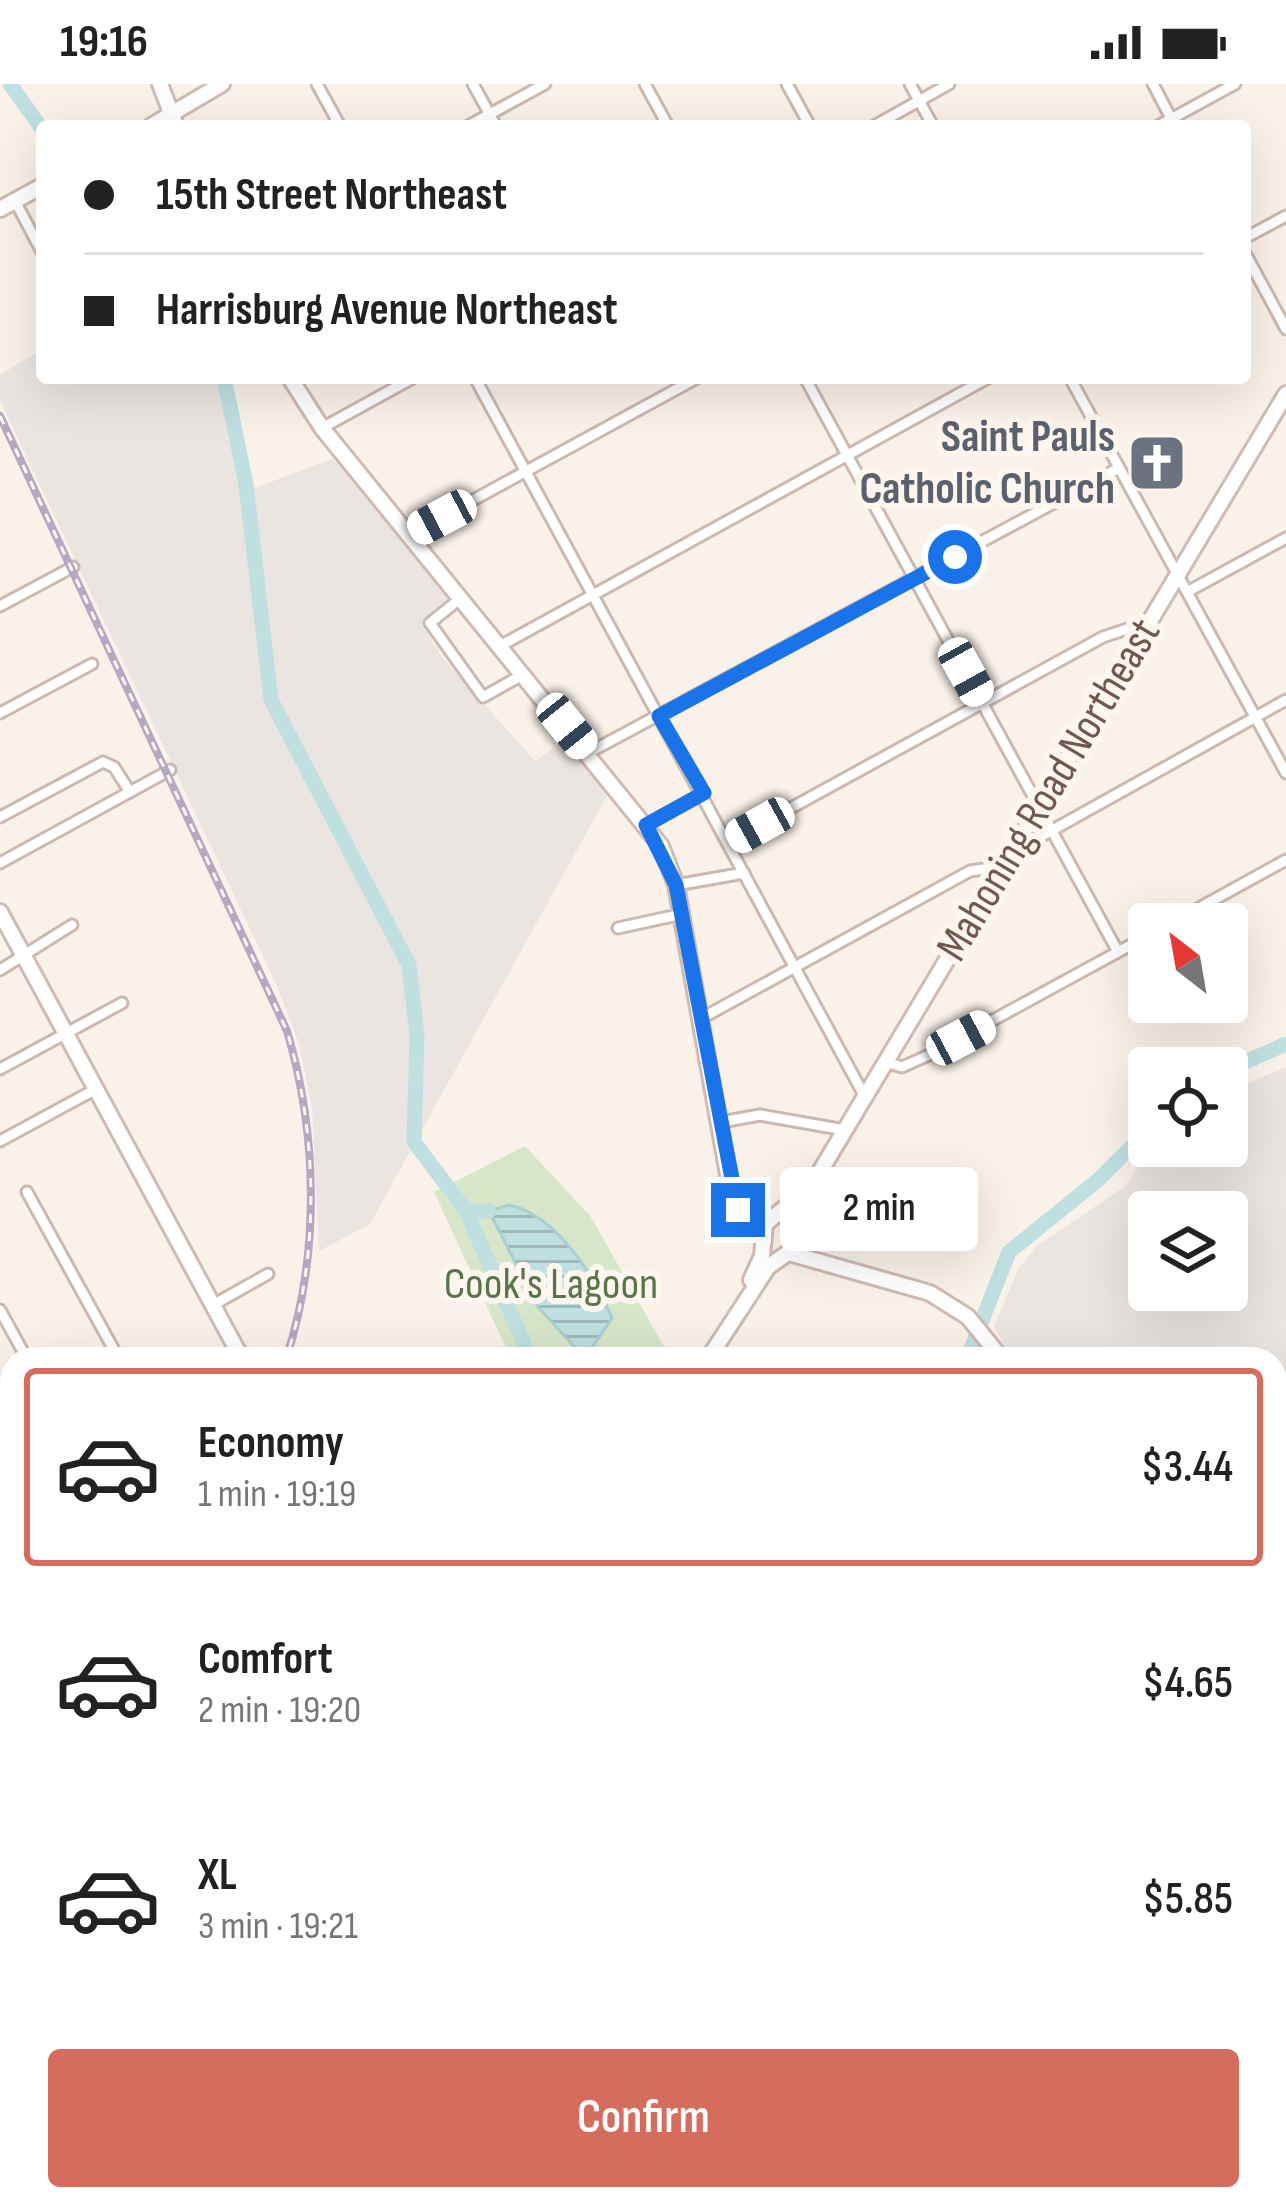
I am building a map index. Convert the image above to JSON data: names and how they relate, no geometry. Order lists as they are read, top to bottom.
{
  "streets": {
    "street": ["Mahoning Road Northeast"]
  },
  "parks": ["Cook's Lagoon"],
  "places": {
    "church": ["Saint Pauls Catholic Church"]
  },
  "north": "top left",
  "page": {
    "status": "19:16",
    "banner": ["15th Street Northeast", "Harrisburg Avenue Northeast"],
    "bubble": "2 min",
    "list": [
      {
        "name": "Economy",
        "note": "1 min · 19:19",
        "value": "$3.44"
      },
      {
        "name": "Comfort",
        "note": "2 min · 19:20",
        "value": "$4.65"
      },
      {
        "name": "XL",
        "note": "3 min · 19:21",
        "value": "$5.85"
      }
    ],
    "buttons": "Confirm"
  }
}
